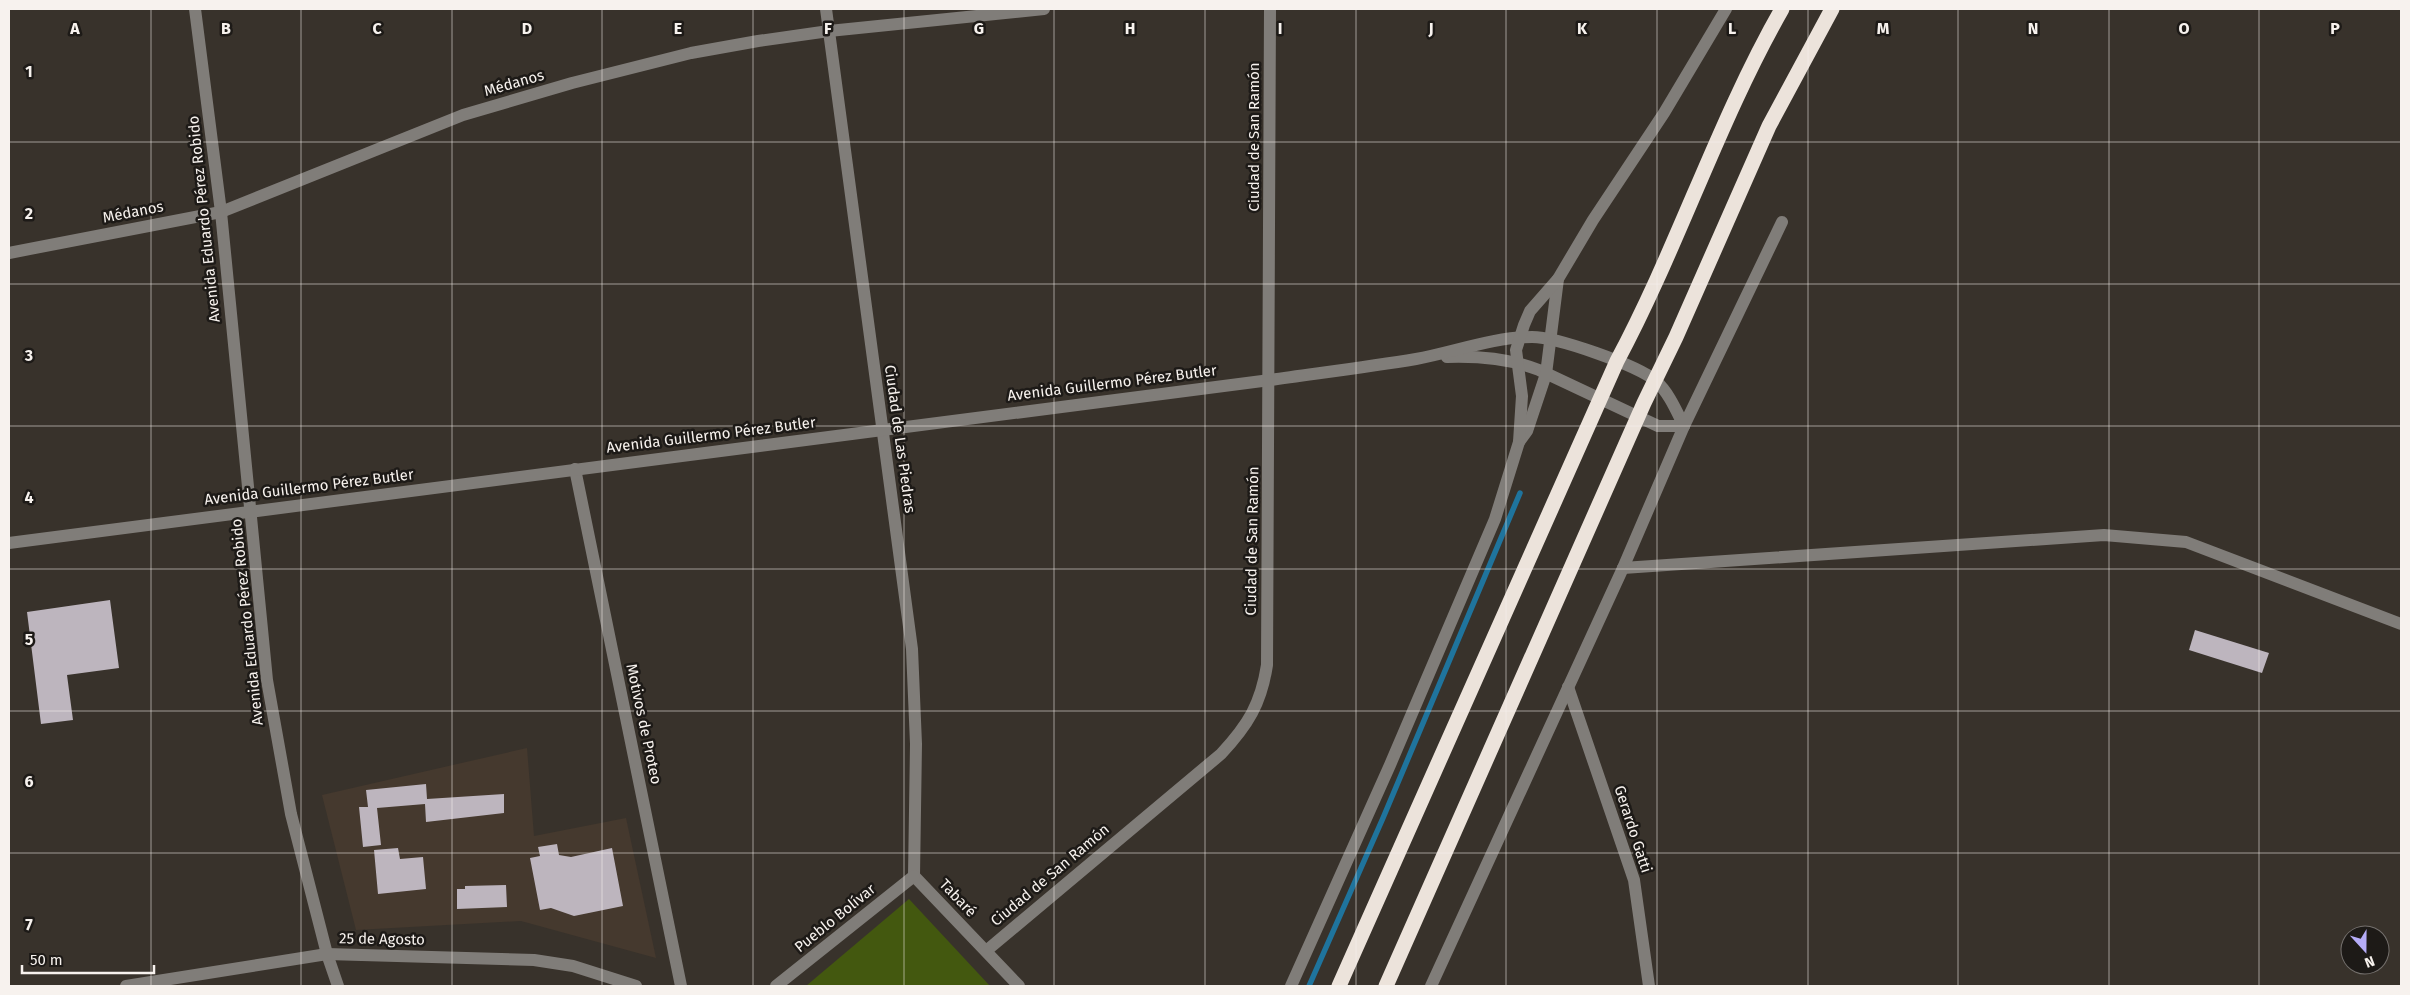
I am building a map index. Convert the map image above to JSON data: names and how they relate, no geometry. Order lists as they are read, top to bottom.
{
  "streets": {
    "street": [
      "Médanos",
      "Ciudad de San Ramón",
      "Avenida Eduardo Pérez Robido",
      "Avenida Guillermo Pérez Butler",
      "Ciudad de Las Piedras",
      "Motivos de Proteo",
      "Gerardo Gatti",
      "Tabaré",
      "Pueblo Bolívar",
      "25 de Agosto"
    ]
  },
  "crossings": [
    ["Médanos", "Avenida Eduardo Pérez Robido"],
    ["Médanos", "Ciudad de Las Piedras"],
    ["Ciudad de San Ramón", "Avenida Guillermo Pérez Butler"],
    ["Ciudad de San Ramón", "Tabaré"],
    ["Avenida Eduardo Pérez Robido", "Avenida Guillermo Pérez Butler"],
    ["Avenida Eduardo Pérez Robido", "25 de Agosto"],
    ["Avenida Guillermo Pérez Butler", "Ciudad de Las Piedras"],
    ["Avenida Guillermo Pérez Butler", "Motivos de Proteo"],
    ["Ciudad de Las Piedras", "Tabaré"],
    ["Ciudad de Las Piedras", "Pueblo Bolívar"],
    ["Tabaré", "Pueblo Bolívar"]
  ],
  "scale_bar": "50 m",
  "north": "bottom",
  "grid": {
    "columns": [
      "A",
      "B",
      "C",
      "D",
      "E",
      "F",
      "G",
      "H",
      "I",
      "J",
      "K",
      "L",
      "M",
      "N",
      "O",
      "P"
    ],
    "rows": [
      "1",
      "2",
      "3",
      "4",
      "5",
      "6",
      "7"
    ]
  }
}
